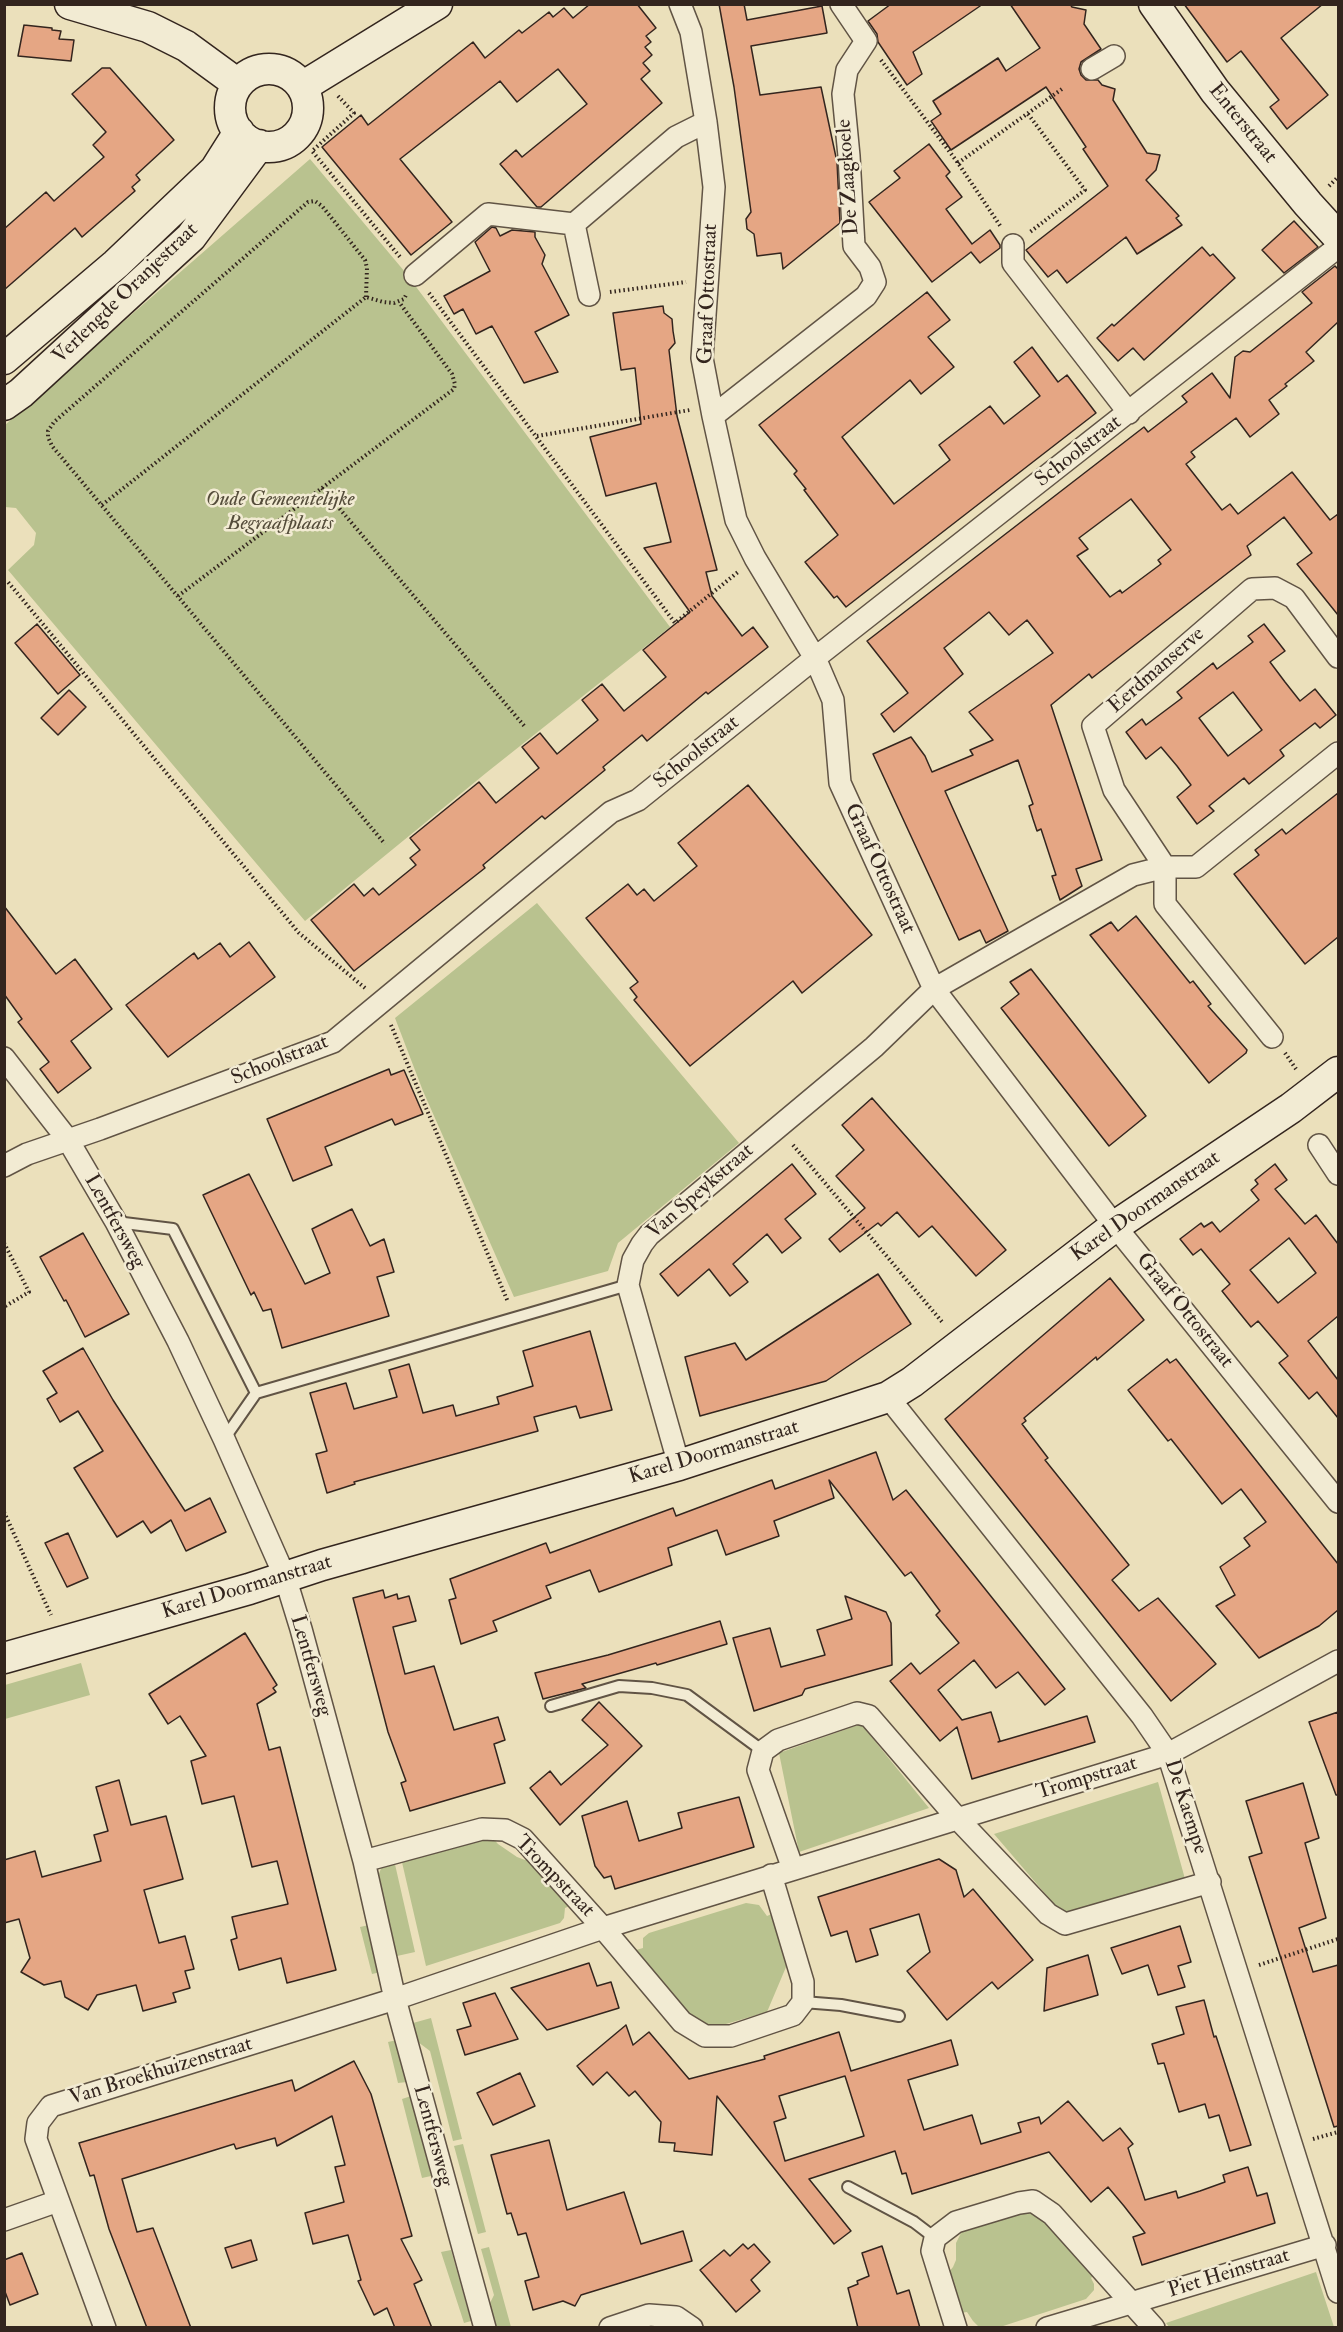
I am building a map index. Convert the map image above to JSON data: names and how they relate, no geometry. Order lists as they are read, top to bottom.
{
  "streets": {
    "street": [
      "Enterstraat",
      "De Zaagkoele",
      "Verlengde Oranjestraat",
      "Graaf Ottostraat",
      "Schoolstraat",
      "Eerdmanserve",
      "Van Speykstraat",
      "Karel Doormanstraat",
      "Lentfersweg",
      "Trompstraat",
      "De Kaempe",
      "Van Broekhuizenstraat",
      "Piet Heinstraat"
    ]
  },
  "crossings": [
    ["De Zaagkoele", "Graaf Ottostraat"],
    ["Graaf Ottostraat", "Schoolstraat"],
    ["Graaf Ottostraat", "Van Speykstraat"],
    ["Graaf Ottostraat", "Karel Doormanstraat"],
    ["Schoolstraat", "Lentfersweg"],
    ["Karel Doormanstraat", "Lentfersweg"],
    ["Karel Doormanstraat", "De Kaempe"],
    ["Lentfersweg", "Trompstraat"],
    ["Lentfersweg", "Van Broekhuizenstraat"],
    ["Trompstraat", "De Kaempe"],
    ["Trompstraat", "Van Broekhuizenstraat"],
    ["De Kaempe", "Piet Heinstraat"]
  ],
  "parks": ["Oude Gemeentelijke Begraafplaats"]
}
